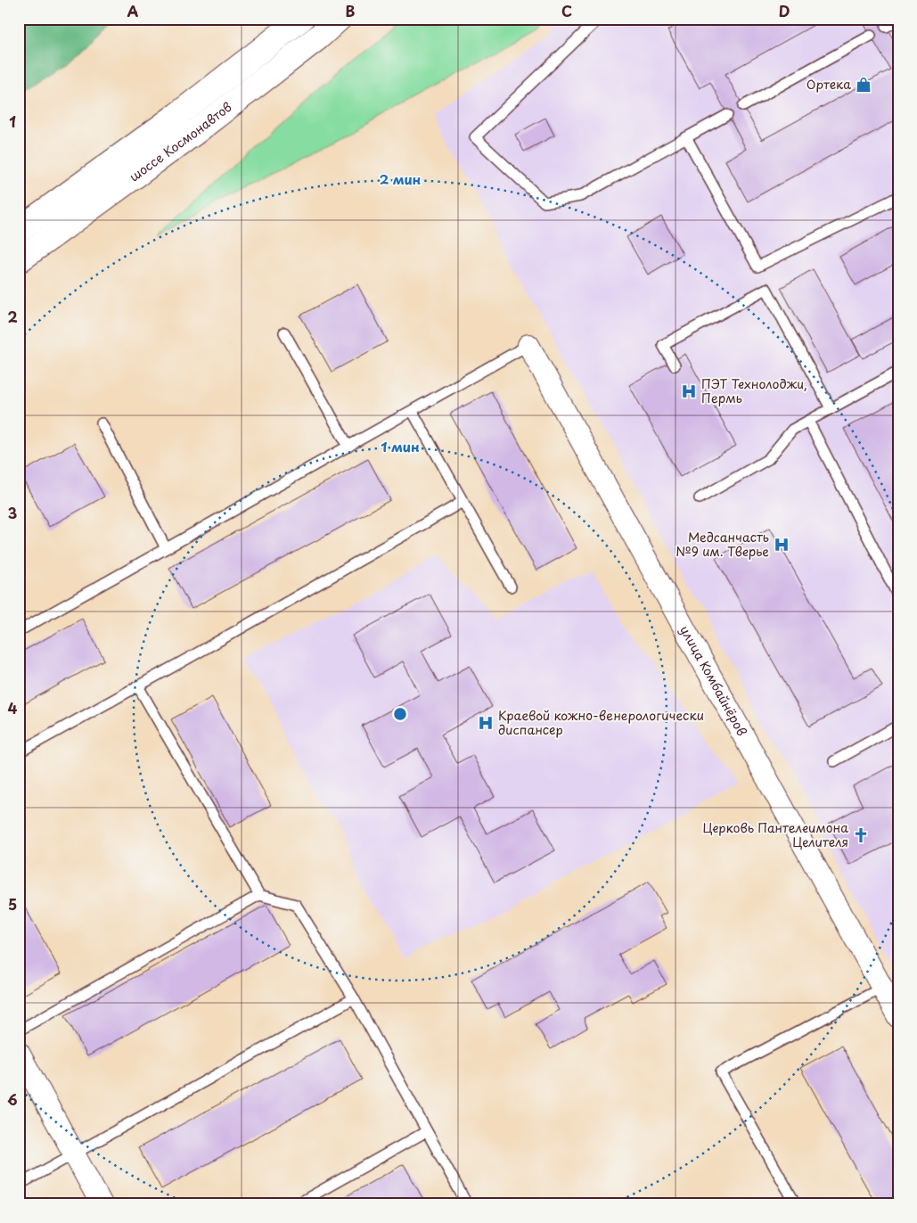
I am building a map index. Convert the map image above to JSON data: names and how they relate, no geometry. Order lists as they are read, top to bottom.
{
  "streets": {
    "main road": ["шоссе Космонавтов"],
    "street": ["улица Комбайнёров"]
  },
  "places": {
    "shop": ["Ортека"],
    "hospital": ["ПЭТ Технолоджи, Пермь", "Медсанчасть №9 им. Тверье", "Краевой кожно-венерологически диспансер"],
    "church": ["Церковь Пантелеимона Целителя"]
  },
  "grid": {
    "columns": [
      "A",
      "B",
      "C",
      "D"
    ],
    "rows": [
      "1",
      "2",
      "3",
      "4",
      "5",
      "6"
    ]
  },
  "rings": ["2 мин", "1 мин"]
}
